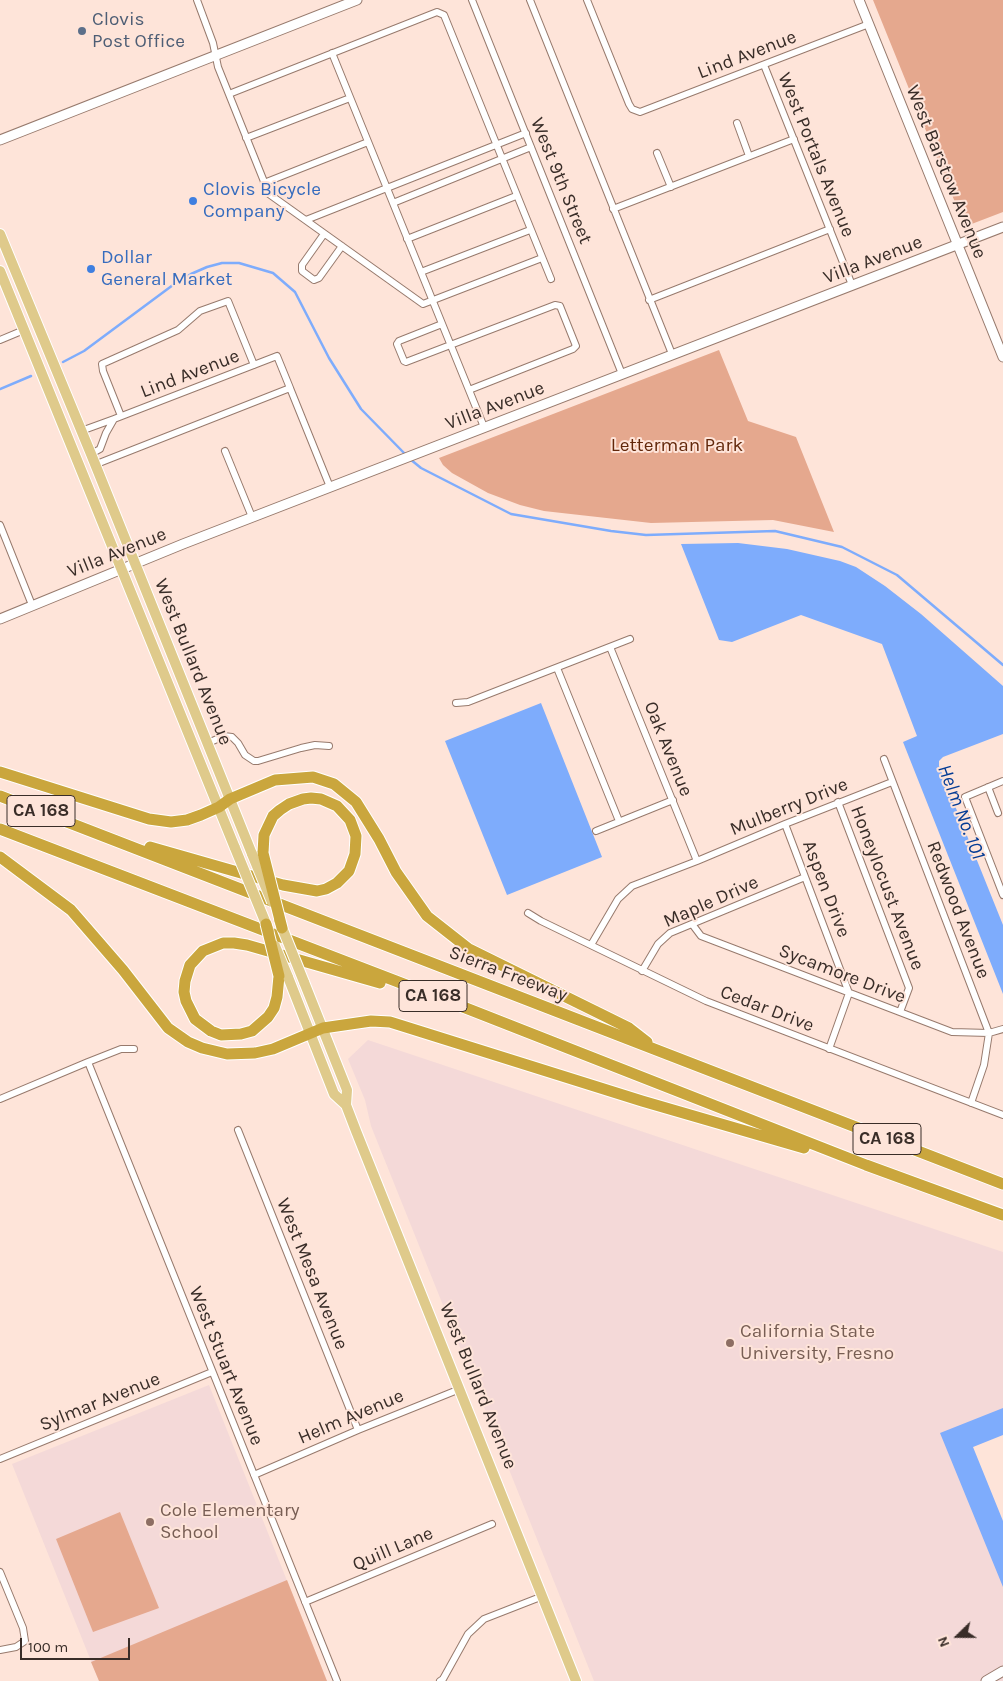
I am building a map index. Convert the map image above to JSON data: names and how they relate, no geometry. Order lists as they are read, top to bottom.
{
  "streets": {
    "highway": ["CA 168", "Sierra Freeway"],
    "main road": ["West Barstow Avenue", "Villa Avenue", "West Bullard Avenue"],
    "street": [
      "Lind Avenue",
      "West Portals Avenue",
      "West 9th Street",
      "Oak Avenue",
      "Mulberry Drive",
      "Honeylocust Avenue",
      "Aspen Drive",
      "Maple Drive",
      "Redwood Avenue",
      "Sycamore Drive",
      "Cedar Drive",
      "West Mesa Avenue",
      "West Stuart Avenue",
      "Sylmar Avenue",
      "Helm Avenue",
      "Quill Lane"
    ]
  },
  "crossings": [
    ["Lind Avenue", "West Portals Avenue"],
    ["Lind Avenue", "West Barstow Avenue"],
    ["Lind Avenue", "West Bullard Avenue"],
    ["West Portals Avenue", "Villa Avenue"],
    ["West Barstow Avenue", "Villa Avenue"],
    ["West 9th Street", "Villa Avenue"],
    ["Villa Avenue", "West Bullard Avenue"],
    ["West Bullard Avenue", "Helm Avenue"],
    ["Oak Avenue", "Mulberry Drive"],
    ["Mulberry Drive", "Honeylocust Avenue"],
    ["Mulberry Drive", "Aspen Drive"],
    ["Mulberry Drive", "Redwood Avenue"],
    ["Mulberry Drive", "Cedar Drive"],
    ["Honeylocust Avenue", "Sycamore Drive"],
    ["Aspen Drive", "Maple Drive"],
    ["Aspen Drive", "Sycamore Drive"],
    ["Maple Drive", "Sycamore Drive"],
    ["Maple Drive", "Cedar Drive"],
    ["Redwood Avenue", "Sycamore Drive"],
    ["West Mesa Avenue", "Helm Avenue"],
    ["West Stuart Avenue", "Sylmar Avenue"],
    ["West Stuart Avenue", "Helm Avenue"],
    ["West Stuart Avenue", "Quill Lane"]
  ],
  "water": ["Helm No. 101"],
  "parks": ["Letterman Park"],
  "places": [
    "Clovis Post Office",
    "Clovis Bicycle Company",
    "Dollar General Market",
    "California State University, Fresno",
    "Cole Elementary School"
  ],
  "scale_bar": "100 m",
  "north": "left"
}
